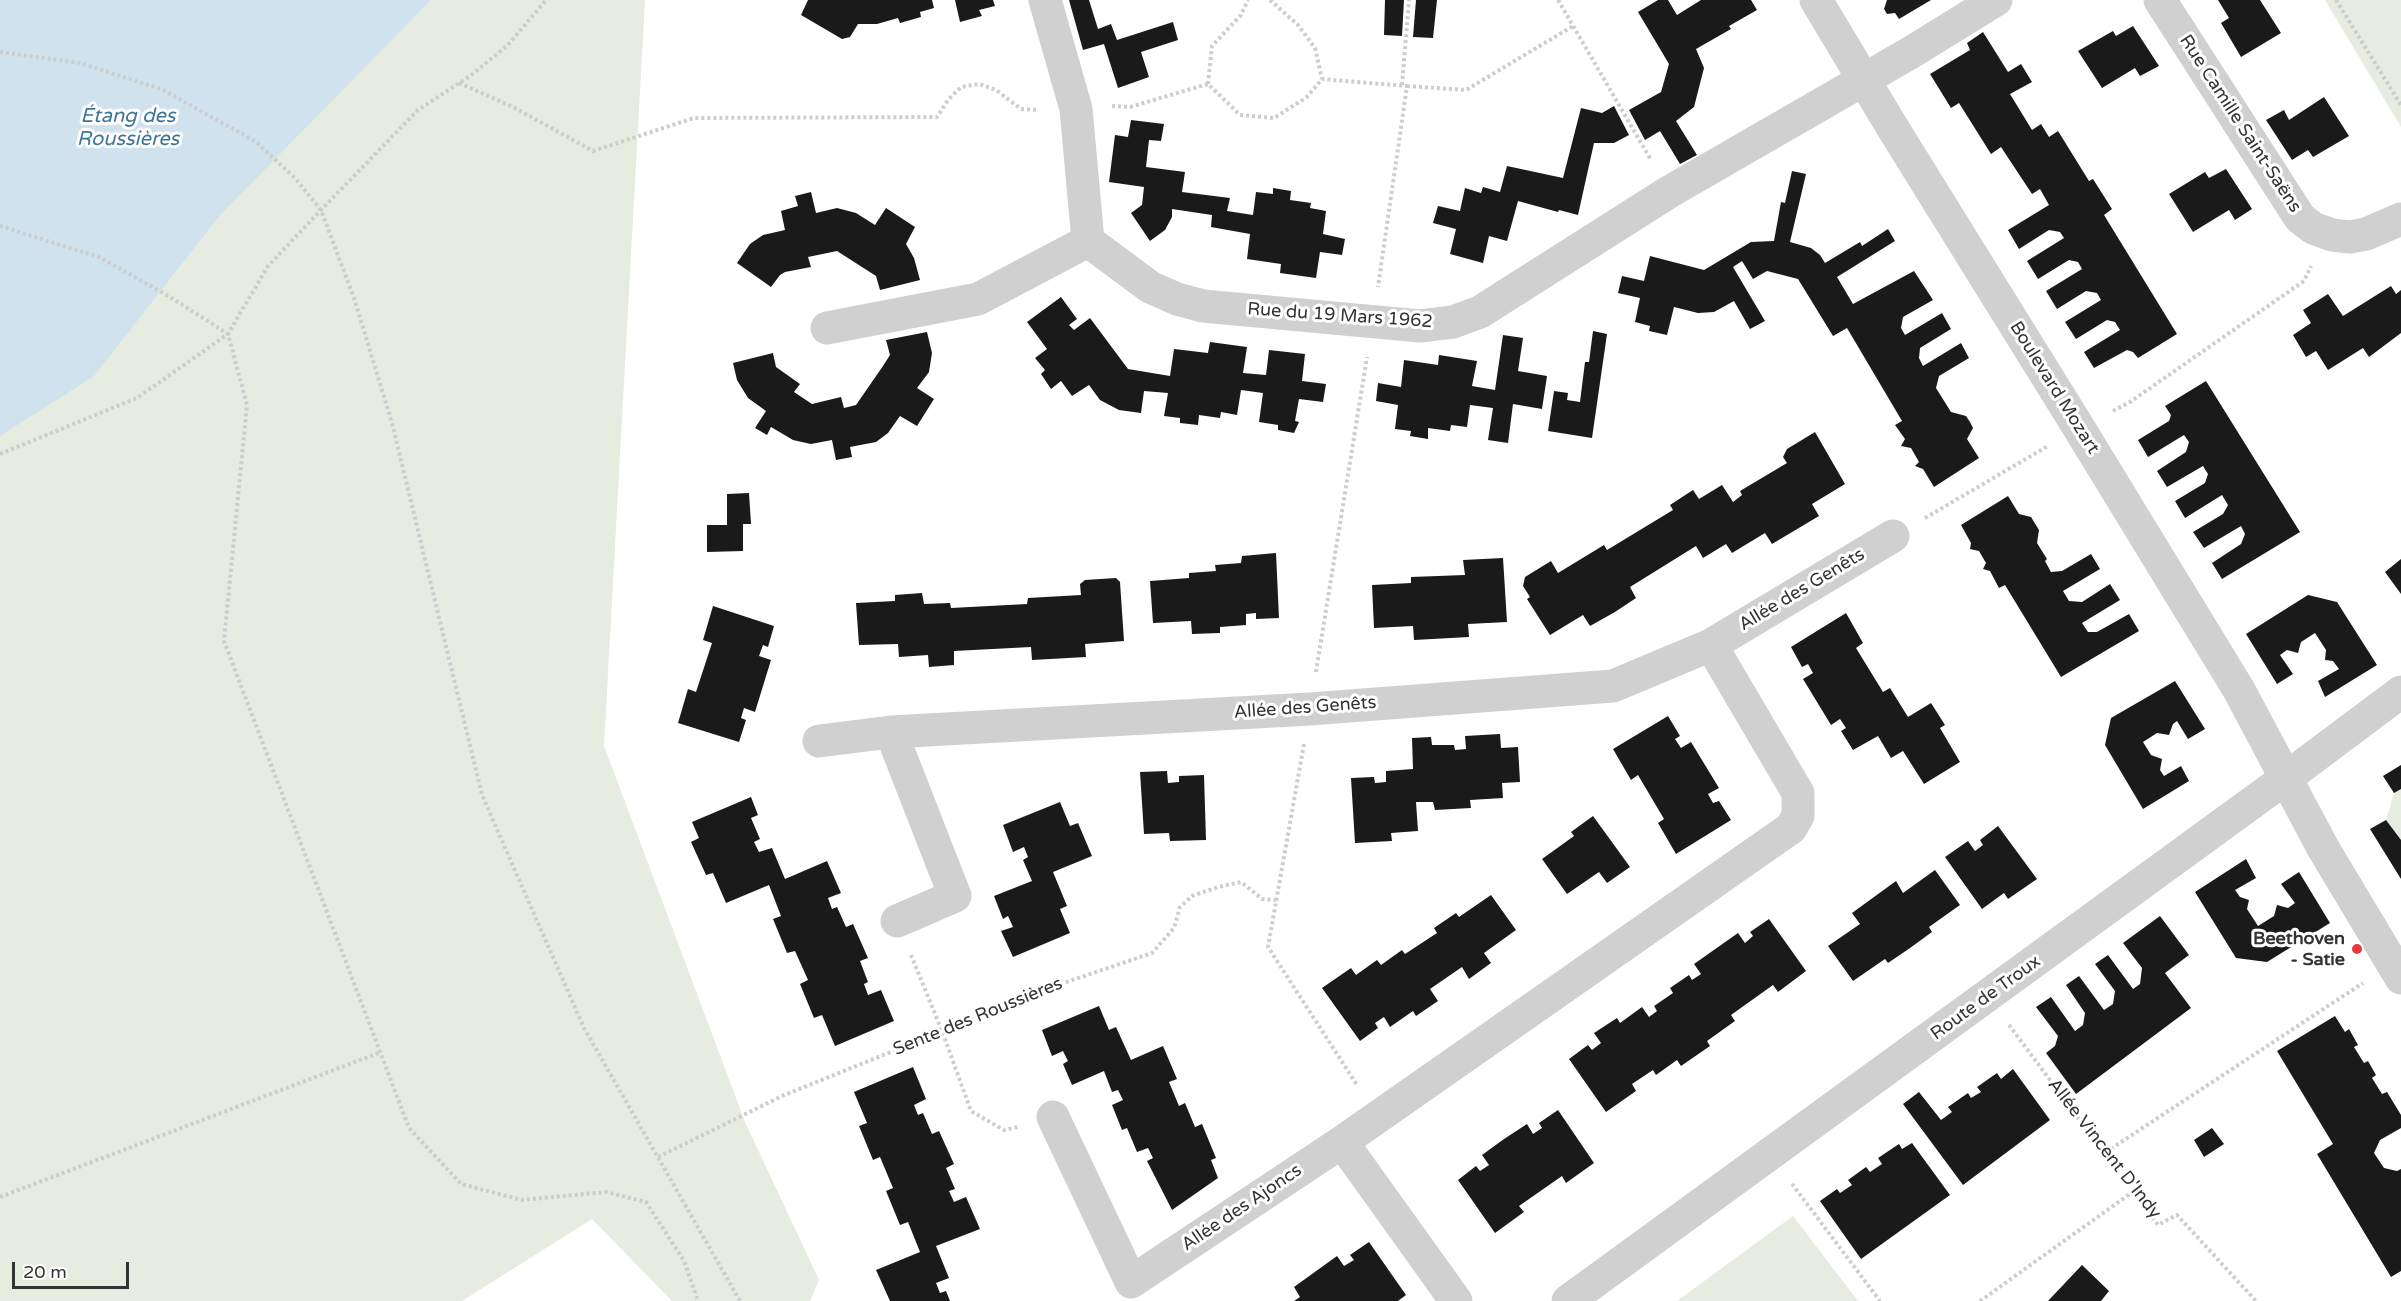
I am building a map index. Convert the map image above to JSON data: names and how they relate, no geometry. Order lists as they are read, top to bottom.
{
  "streets": {
    "street": [
      "Rue Camille Saint-Saëns",
      "Rue du 19 Mars 1962",
      "Boulevard Mozart",
      "Allée des Genêts",
      "Route de Troux",
      "Allée des Ajoncs"
    ],
    "path": ["Sente des Roussières", "Allée Vincent D'Indy"]
  },
  "crossings": [
    ["Rue du 19 Mars 1962", "Boulevard Mozart"],
    ["Boulevard Mozart", "Route de Troux"],
    ["Route de Troux", "Allée Vincent D'Indy"]
  ],
  "water": ["Étang des Roussières"],
  "places": ["Beethoven - Satie"],
  "scale_bar": "20 m"
}
